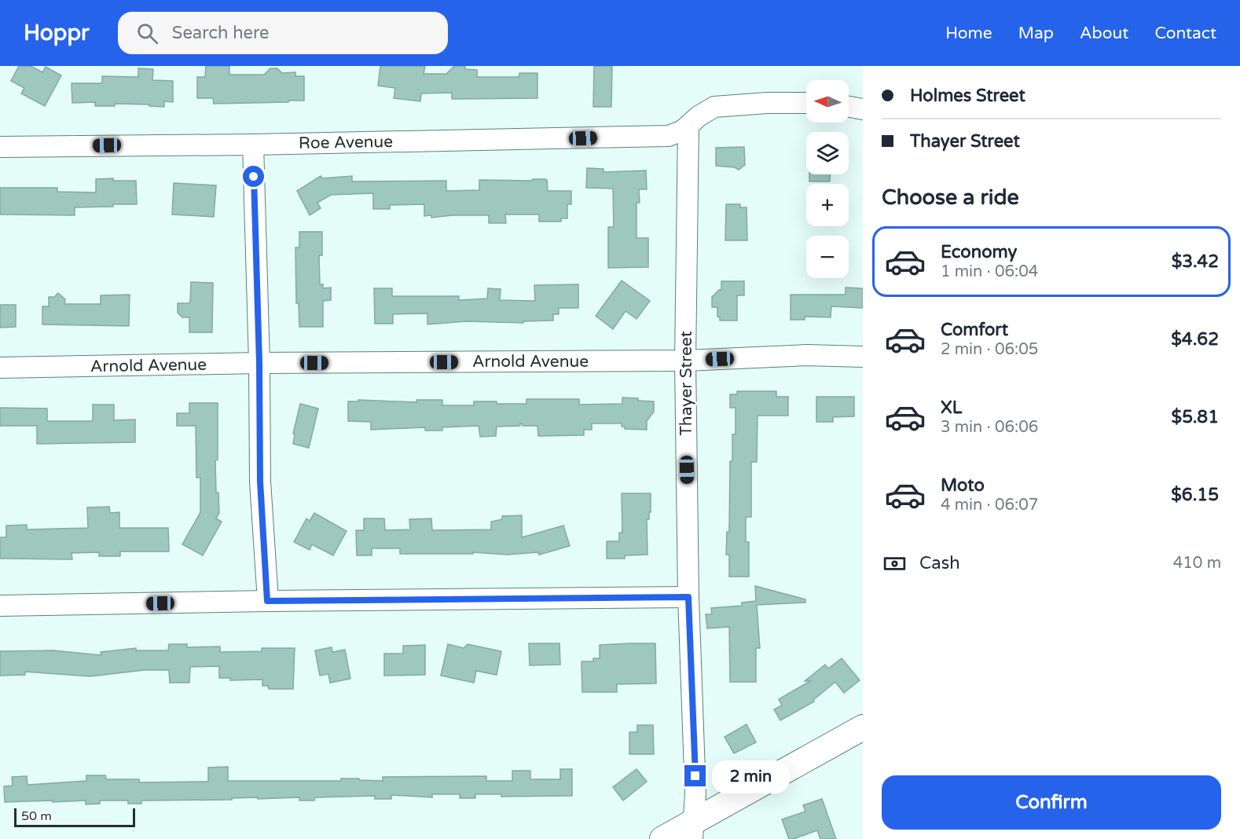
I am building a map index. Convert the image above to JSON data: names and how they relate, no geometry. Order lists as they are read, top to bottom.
{
  "streets": {
    "street": ["Roe Avenue", "Arnold Avenue", "Thayer Street"]
  },
  "crossings": [
    ["Roe Avenue", "Thayer Street"],
    ["Arnold Avenue", "Thayer Street"]
  ],
  "scale_bar": "50 m",
  "north": "left",
  "page": {
    "header": "Hoppr",
    "search": "Search here",
    "nav": [
      "Home",
      "Map",
      "About",
      "Contact"
    ],
    "banner": ["Holmes Street", "Thayer Street"],
    "map_buttons": ["+", "−"],
    "heading": "Choose a ride",
    "list": [
      {
        "name": "Economy",
        "note": "1 min · 06:04",
        "value": "$3.42"
      },
      {
        "name": "Comfort",
        "note": "2 min · 06:05",
        "value": "$4.62"
      },
      {
        "name": "XL",
        "note": "3 min · 06:06",
        "value": "$5.81"
      },
      {
        "name": "Moto",
        "note": "4 min · 06:07",
        "value": "$6.15"
      }
    ],
    "pay": ["Cash", "410 m"],
    "bubble": "2 min",
    "buttons": "Confirm",
    "scale": "50 m"
  }
}
